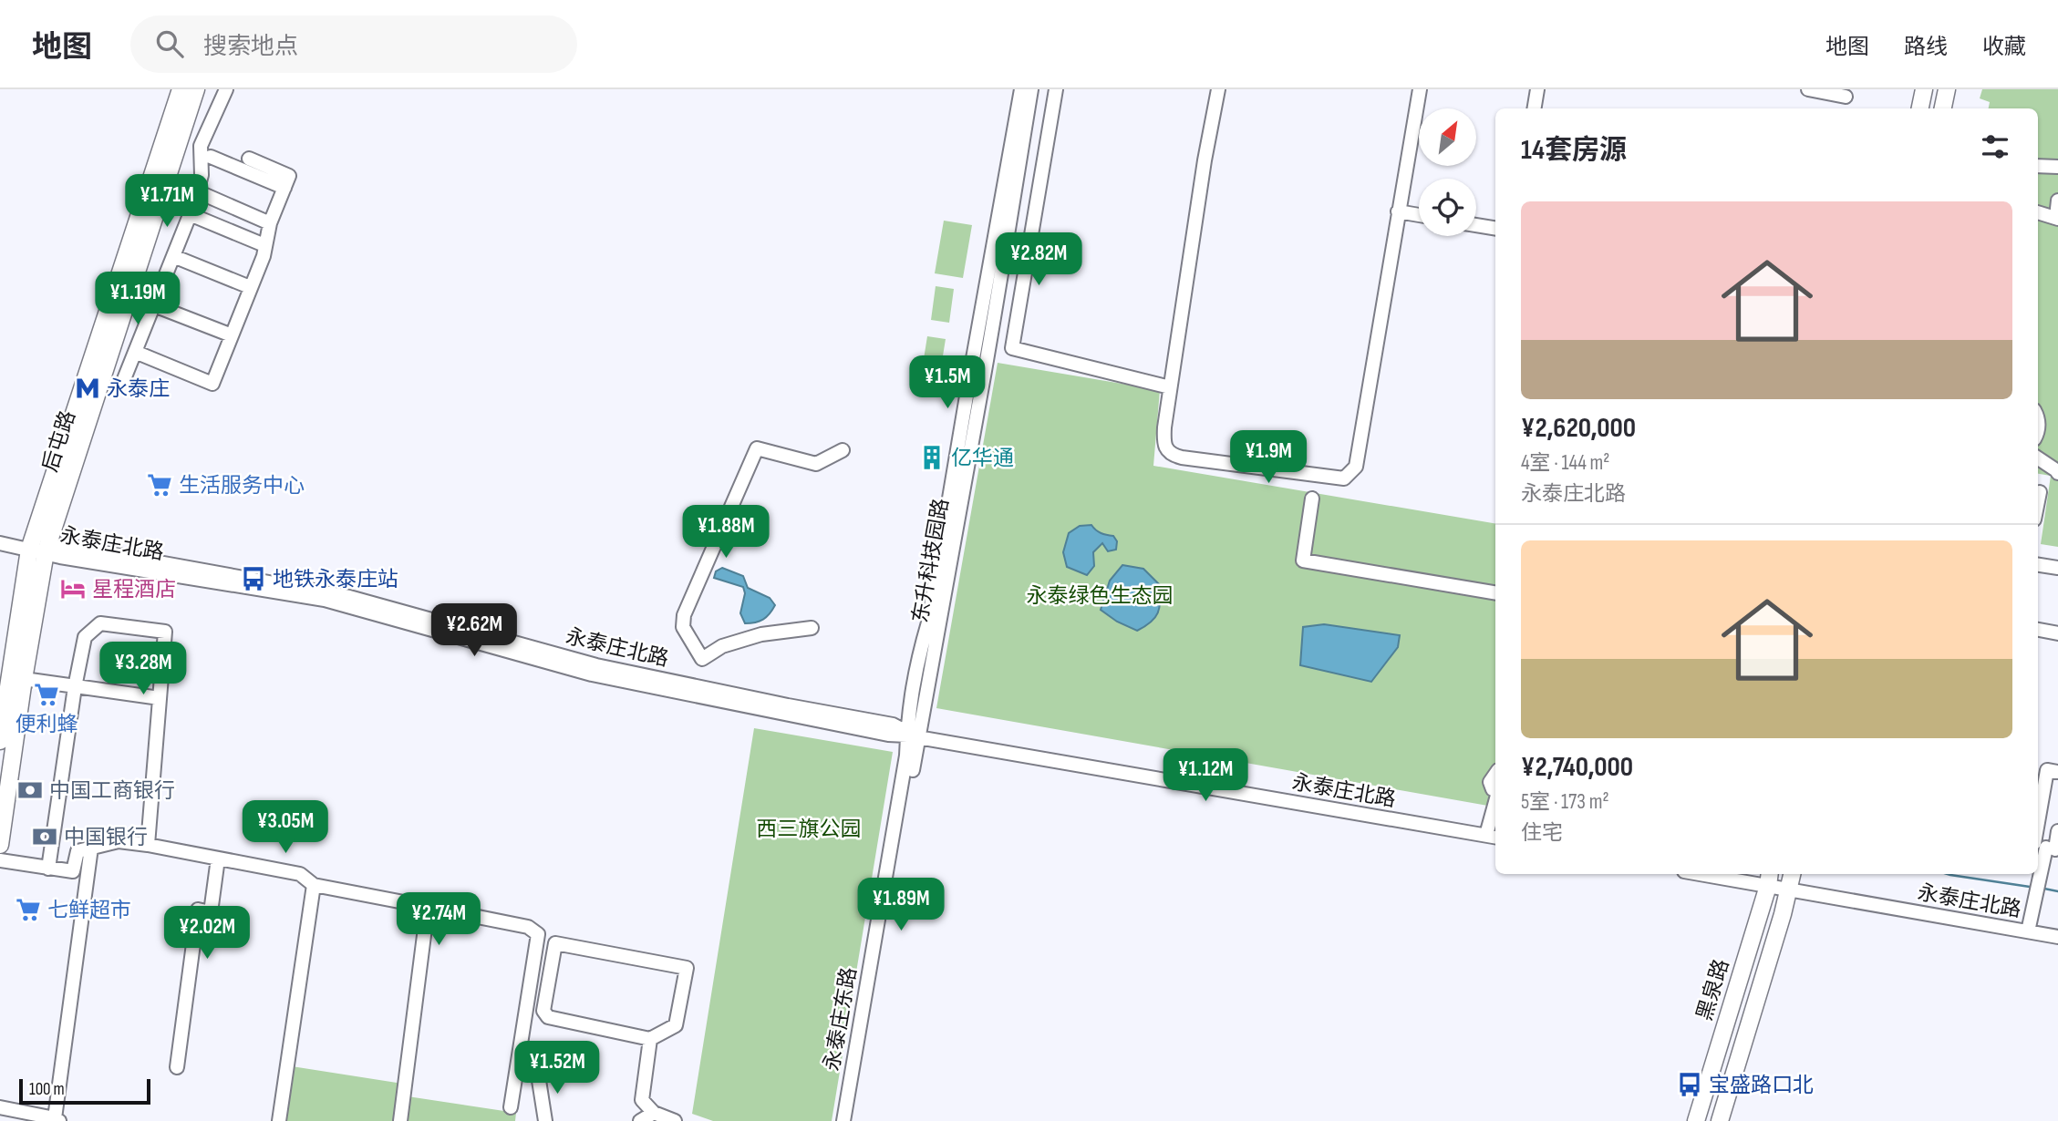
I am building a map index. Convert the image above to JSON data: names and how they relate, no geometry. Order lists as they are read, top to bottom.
{
  "streets": {
    "main road": ["后屯路", "黑泉路"],
    "street": ["永泰庄北路", "东升科技园路", "永泰庄东路"]
  },
  "crossings": [
    ["后屯路", "永泰庄北路"],
    ["永泰庄北路", "东升科技园路"],
    ["永泰庄北路", "黑泉路"],
    ["永泰庄北路", "永泰庄东路"],
    ["东升科技园路", "永泰庄东路"]
  ],
  "parks": ["永泰绿色生态园", "西三旗公园"],
  "places": {
    "metro station": ["永泰庄"],
    "building": ["亿华通"],
    "supermarket": ["生活服务中心", "便利蜂", "七鲜超市"],
    "bus stop": ["地铁永泰庄站", "宝盛路口北"],
    "hotel": ["星程酒店"],
    "bank": ["中国工商银行", "中国银行"]
  },
  "scale_bar": "100 m",
  "north": "top right",
  "page": {
    "header": "地图",
    "search": "搜索地点",
    "nav": ["地图", "路线", "收藏"],
    "heading": "14套房源",
    "price": [
      "¥1.71M",
      "¥2.82M",
      "¥1.19M",
      "¥1.5M",
      "¥1.9M",
      "¥1.88M",
      "¥2.62M",
      "¥3.28M",
      "¥1.12M",
      "¥3.05M",
      "¥1.89M",
      "¥2.74M",
      "¥2.02M",
      "¥1.52M"
    ],
    "list": [
      {
        "name": "¥2,620,000",
        "note": "4室 · 144 m² · 永泰庄北路"
      },
      {
        "name": "¥2,740,000",
        "note": "5室 · 173 m² · 住宅"
      }
    ],
    "scale": "100 m"
  }
}
